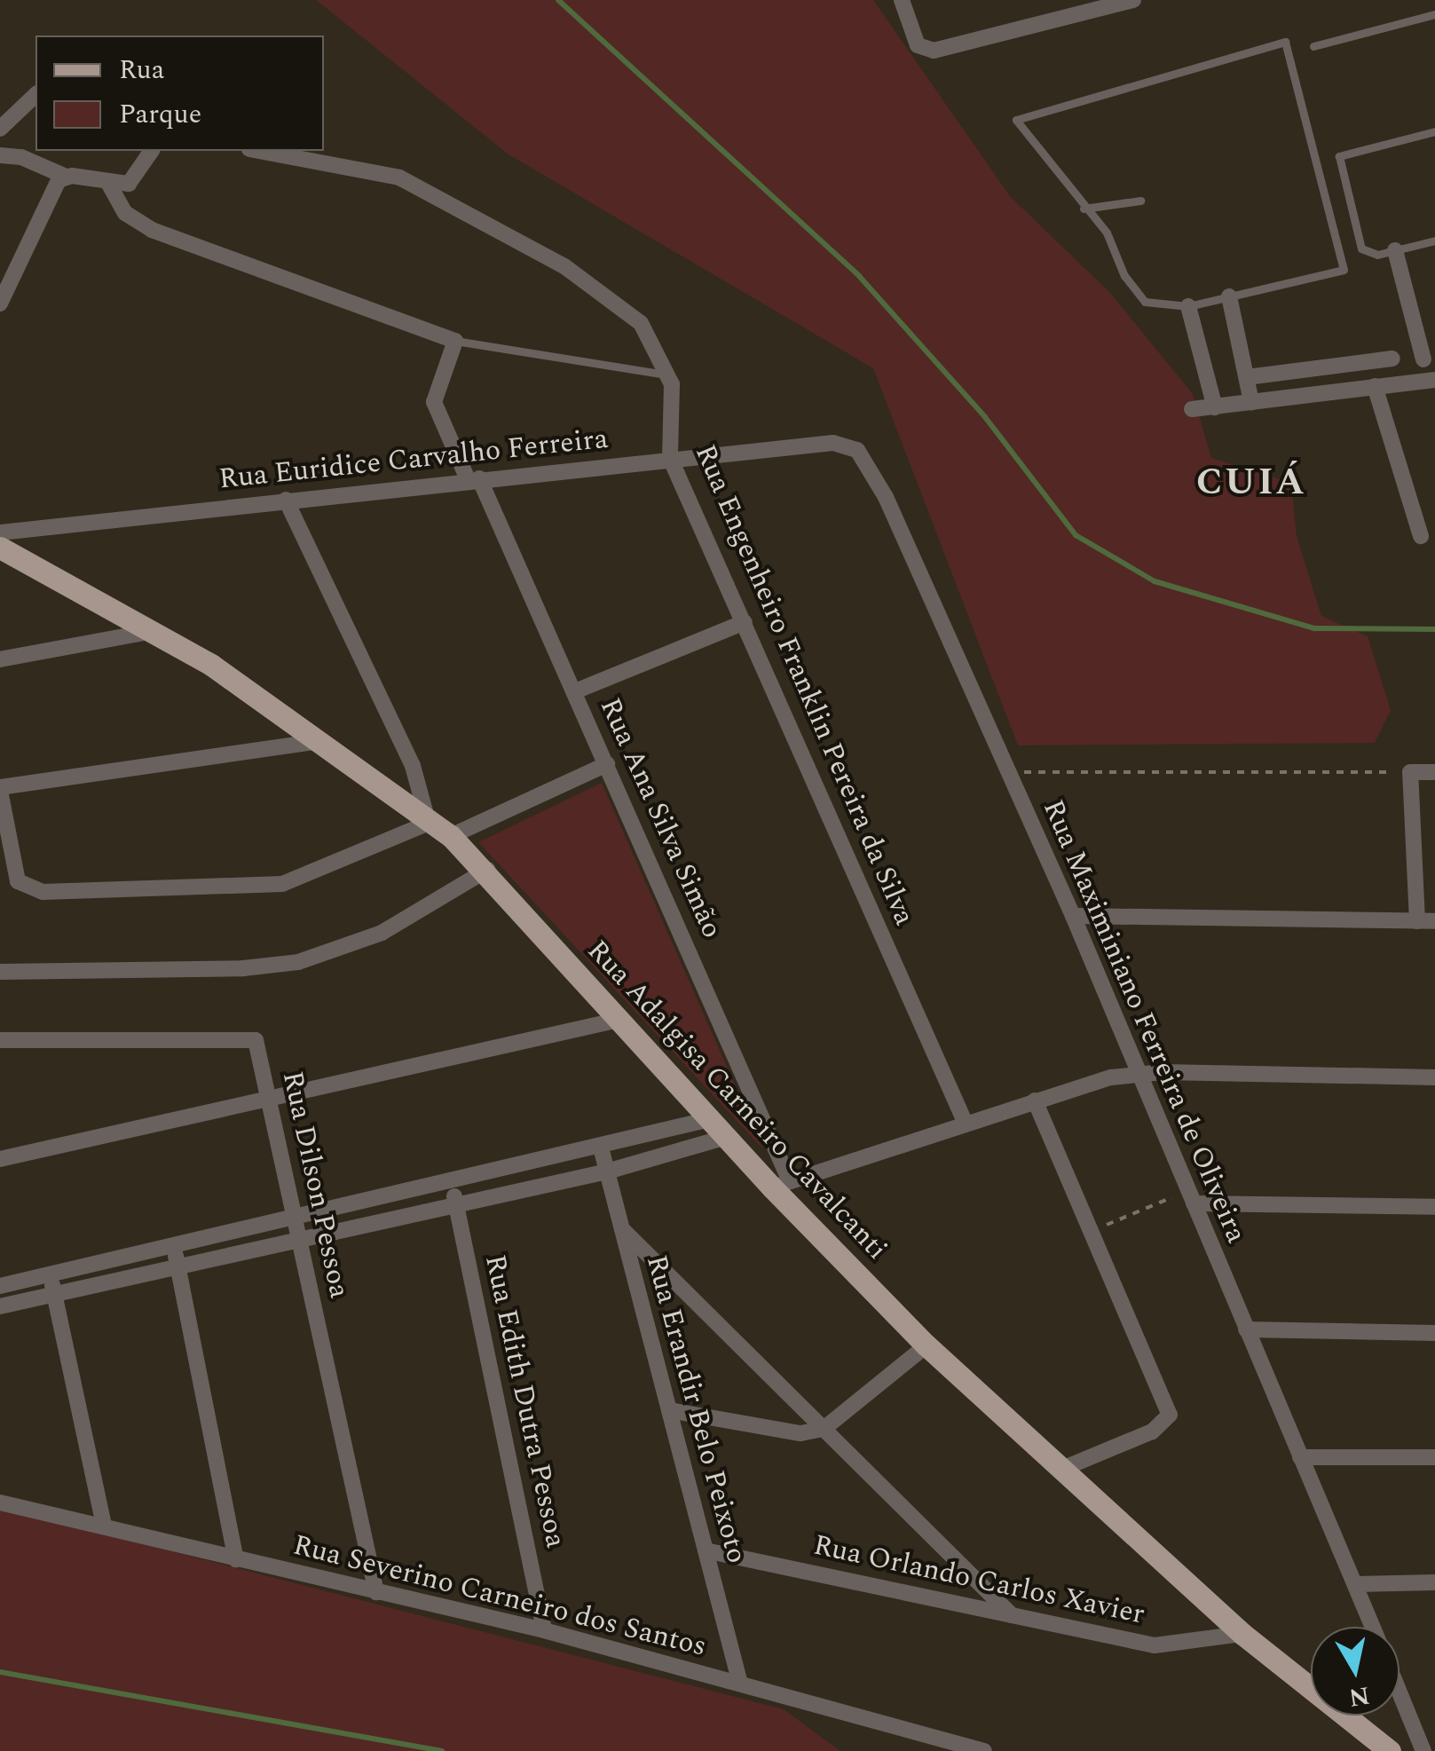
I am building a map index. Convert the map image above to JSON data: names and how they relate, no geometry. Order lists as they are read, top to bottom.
{
  "streets": {
    "main road": ["Rua Adalgisa Carneiro Cavalcanti"],
    "street": [
      "Rua Euridice Carvalho Ferreira",
      "Rua Engenheiro Franklin Pereira da Silva",
      "Rua Ana Silva Simão",
      "Rua Maximiniano Ferreira de Oliveira",
      "Rua Dilson Pessoa",
      "Rua Edith Dutra Pessoa",
      "Rua Erandir Belo Peixoto",
      "Rua Orlando Carlos Xavier",
      "Rua Severino Carneiro dos Santos"
    ]
  },
  "crossings": [
    ["Rua Euridice Carvalho Ferreira", "Rua Engenheiro Franklin Pereira da Silva"],
    ["Rua Euridice Carvalho Ferreira", "Rua Ana Silva Simão"],
    ["Rua Euridice Carvalho Ferreira", "Rua Maximiniano Ferreira de Oliveira"],
    ["Rua Ana Silva Simão", "Rua Adalgisa Carneiro Cavalcanti"],
    ["Rua Adalgisa Carneiro Cavalcanti", "Rua Orlando Carlos Xavier"],
    ["Rua Dilson Pessoa", "Rua Severino Carneiro dos Santos"],
    ["Rua Edith Dutra Pessoa", "Rua Severino Carneiro dos Santos"],
    ["Rua Erandir Belo Peixoto", "Rua Orlando Carlos Xavier"],
    ["Rua Erandir Belo Peixoto", "Rua Severino Carneiro dos Santos"]
  ],
  "districts": ["CUIÁ"],
  "legend": ["Rua", "Parque"],
  "north": "bottom"
}
